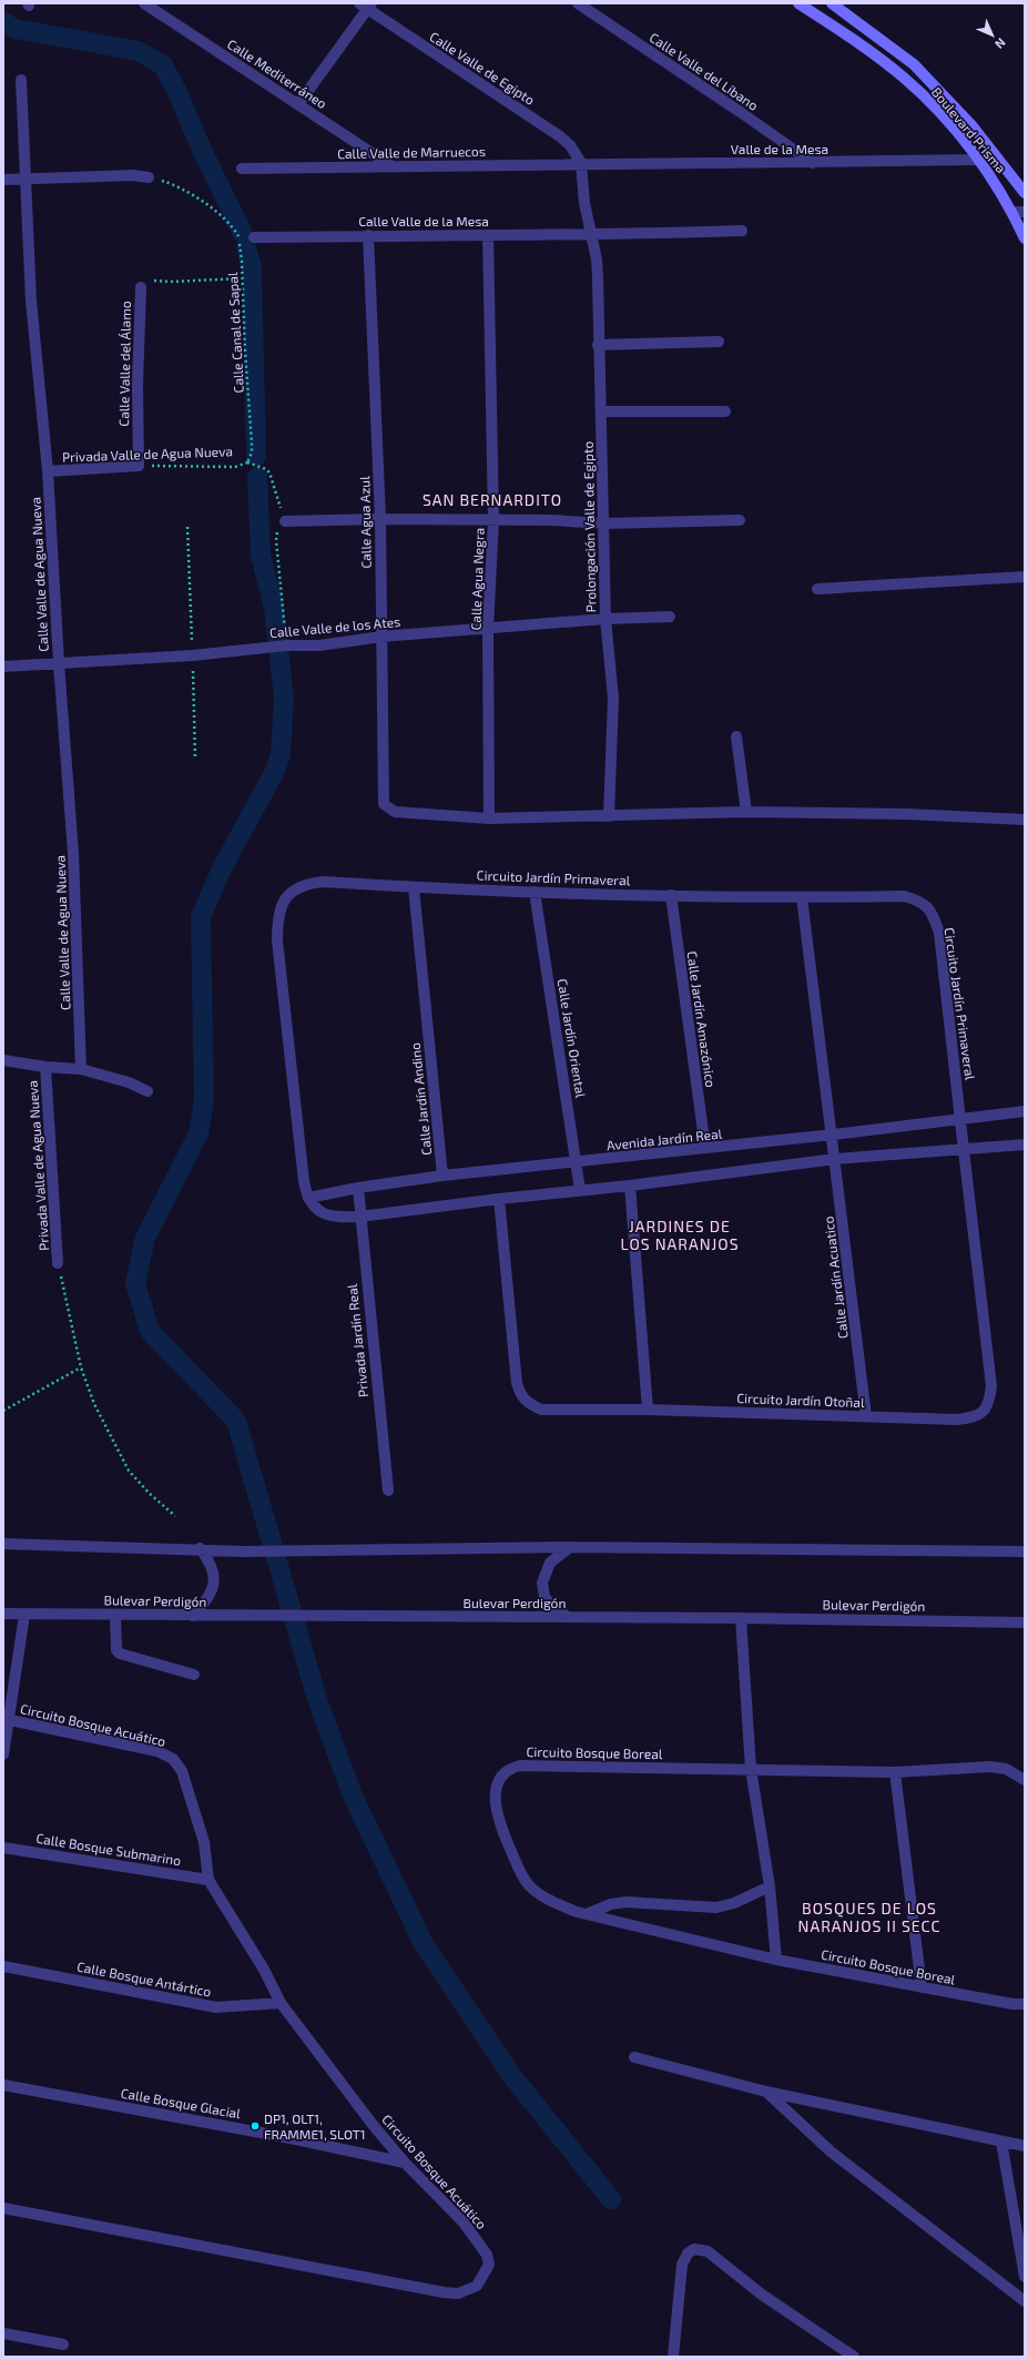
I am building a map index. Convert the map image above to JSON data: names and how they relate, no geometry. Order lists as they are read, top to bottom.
{
  "streets": {
    "street": [
      "Calle Valle de Egipto",
      "Calle Valle del Líbano",
      "Calle Mediterráneo",
      "Boulevard Prisma",
      "Valle de la Mesa",
      "Calle Valle de Marruecos",
      "Calle Valle de la Mesa",
      "Calle Valle del Álamo",
      "Privada Valle de Agua Nueva",
      "Calle Agua Azul",
      "Prolongación Valle de Egipto",
      "Calle Valle de Agua Nueva",
      "Calle Agua Negra",
      "Calle Valle de los Ates",
      "Circuito Jardín Primaveral",
      "Calle Jardín Amazónico",
      "Calle Jardín Oriental",
      "Calle Jardín Andino",
      "Avenida Jardín Real",
      "Calle Jardín Acuatico",
      "Privada Jardín Real",
      "Circuito Jardín Otoñal",
      "Bulevar Perdigón",
      "Circuito Bosque Acuático",
      "Circuito Bosque Boreal",
      "Calle Bosque Submarino",
      "Calle Bosque Antártico",
      "Calle Bosque Glacial"
    ],
    "path": ["Calle Canal de Sapal"]
  },
  "crossings": [
    ["Calle Valle de Egipto", "Valle de la Mesa"],
    ["Calle Valle de Egipto", "Calle Valle de Marruecos"],
    ["Calle Valle de Egipto", "Prolongación Valle de Egipto"],
    ["Calle Valle del Líbano", "Valle de la Mesa"],
    ["Calle Mediterráneo", "Calle Valle de Marruecos"],
    ["Boulevard Prisma", "Valle de la Mesa"],
    ["Valle de la Mesa", "Calle Valle de Marruecos"],
    ["Valle de la Mesa", "Prolongación Valle de Egipto"],
    ["Calle Valle de Marruecos", "Prolongación Valle de Egipto"],
    ["Calle Valle de la Mesa", "Calle Agua Azul"],
    ["Calle Valle de la Mesa", "Prolongación Valle de Egipto"],
    ["Calle Valle de la Mesa", "Calle Agua Negra"],
    ["Calle Canal de Sapal", "Calle Valle del Álamo"],
    ["Calle Canal de Sapal", "Privada Valle de Agua Nueva"],
    ["Calle Valle del Álamo", "Privada Valle de Agua Nueva"],
    ["Privada Valle de Agua Nueva", "Calle Valle de Agua Nueva"],
    ["Calle Agua Azul", "Calle Agua Negra"],
    ["Calle Agua Azul", "Calle Valle de los Ates"],
    ["Prolongación Valle de Egipto", "Calle Valle de los Ates"],
    ["Calle Valle de Agua Nueva", "Calle Valle de los Ates"],
    ["Calle Agua Negra", "Calle Valle de los Ates"],
    ["Circuito Jardín Primaveral", "Calle Jardín Amazónico"],
    ["Circuito Jardín Primaveral", "Calle Jardín Oriental"],
    ["Circuito Jardín Primaveral", "Calle Jardín Andino"],
    ["Circuito Jardín Primaveral", "Avenida Jardín Real"],
    ["Circuito Jardín Primaveral", "Calle Jardín Acuatico"],
    ["Circuito Jardín Primaveral", "Privada Jardín Real"],
    ["Circuito Jardín Primaveral", "Circuito Jardín Otoñal"],
    ["Calle Jardín Amazónico", "Avenida Jardín Real"],
    ["Calle Jardín Oriental", "Avenida Jardín Real"],
    ["Calle Jardín Andino", "Avenida Jardín Real"],
    ["Avenida Jardín Real", "Calle Jardín Acuatico"],
    ["Avenida Jardín Real", "Privada Jardín Real"],
    ["Avenida Jardín Real", "Circuito Jardín Otoñal"],
    ["Calle Jardín Acuatico", "Circuito Jardín Otoñal"],
    ["Circuito Bosque Acuático", "Calle Bosque Submarino"],
    ["Circuito Bosque Acuático", "Calle Bosque Antártico"],
    ["Circuito Bosque Acuático", "Calle Bosque Glacial"]
  ],
  "districts": ["SAN BERNARDITO", "JARDINES DE LOS NARANJOS", "BOSQUES DE LOS NARANJOS II SECC"],
  "places": ["DP1, OLT1, FRAMME1, SLOT1"],
  "north": "bottom right"
}
